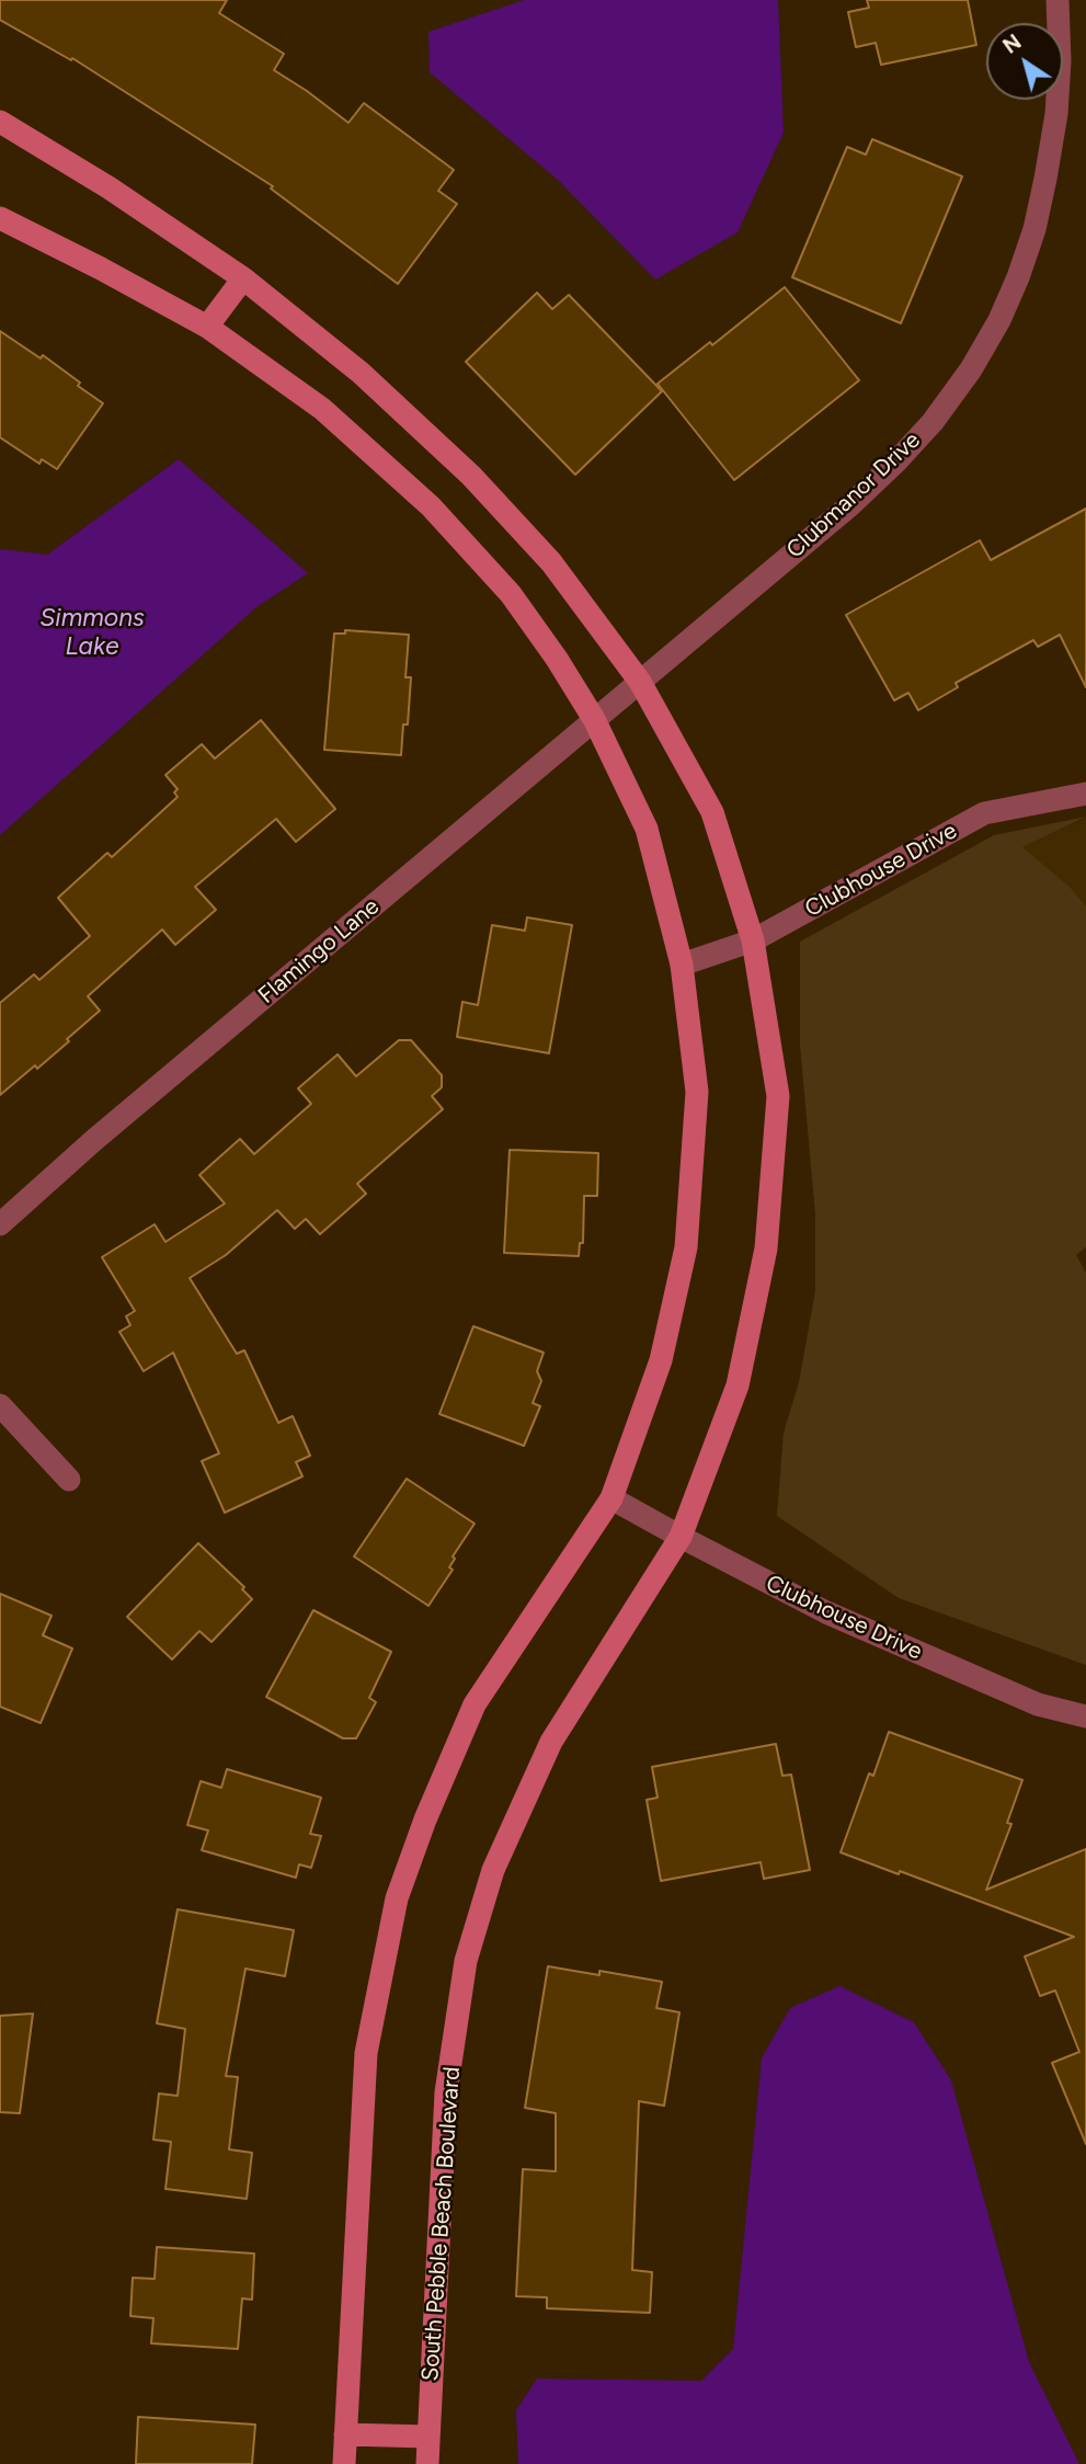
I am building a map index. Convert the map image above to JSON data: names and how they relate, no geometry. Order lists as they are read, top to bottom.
{
  "streets": {
    "street": [
      "Clubmanor Drive",
      "Clubhouse Drive",
      "Flamingo Lane",
      "South Pebble Beach Boulevard"
    ]
  },
  "crossings": [
    ["Clubmanor Drive", "Flamingo Lane"],
    ["Clubmanor Drive", "South Pebble Beach Boulevard"],
    ["Clubhouse Drive", "South Pebble Beach Boulevard"],
    ["Flamingo Lane", "South Pebble Beach Boulevard"]
  ],
  "water": ["Simmons Lake"],
  "north": "top left"
}
